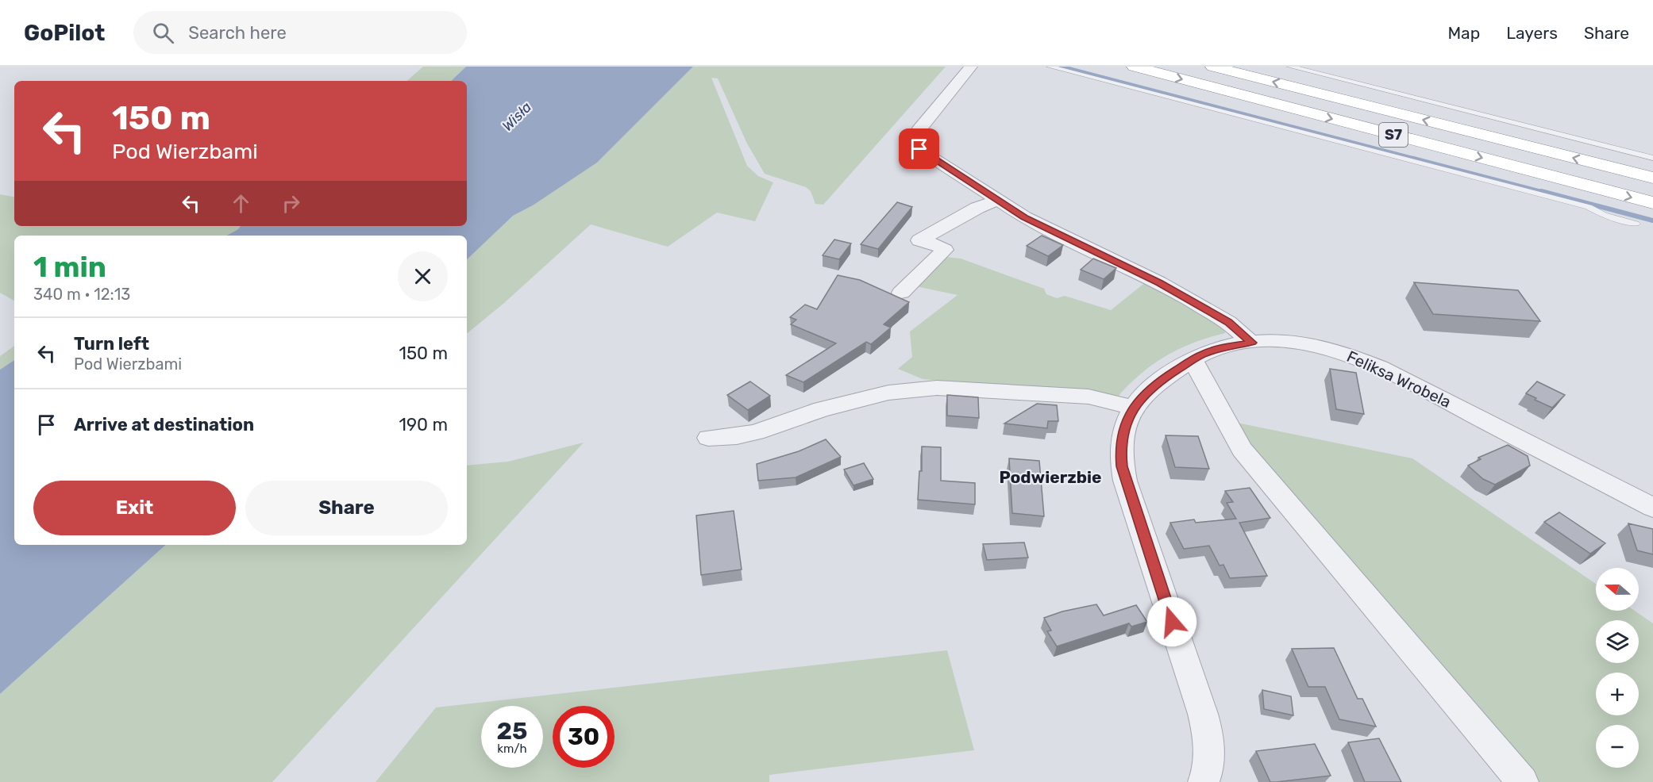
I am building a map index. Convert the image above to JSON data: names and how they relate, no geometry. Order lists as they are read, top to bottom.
{
  "streets": {
    "highway": ["S7"],
    "street": ["Feliksa Wrobela"]
  },
  "districts": ["Podwierzbie"],
  "water": ["Wisła"],
  "north": "left",
  "page": {
    "header": "GoPilot",
    "search": "Search here",
    "nav": ["Map", "Layers", "Share"],
    "turn": ["150 m", "Pod Wierzbami"],
    "heading": ["1 min", "340 m · 12:13"],
    "list": [
      {
        "name": "Turn left",
        "note": "Pod Wierzbami",
        "value": "150 m"
      },
      {
        "name": "Arrive at destination",
        "value": "190 m"
      }
    ],
    "buttons": ["Exit", "Share"],
    "map_buttons": ["+", "−"],
    "speed": "25 km/h",
    "limit": "30"
  }
}
